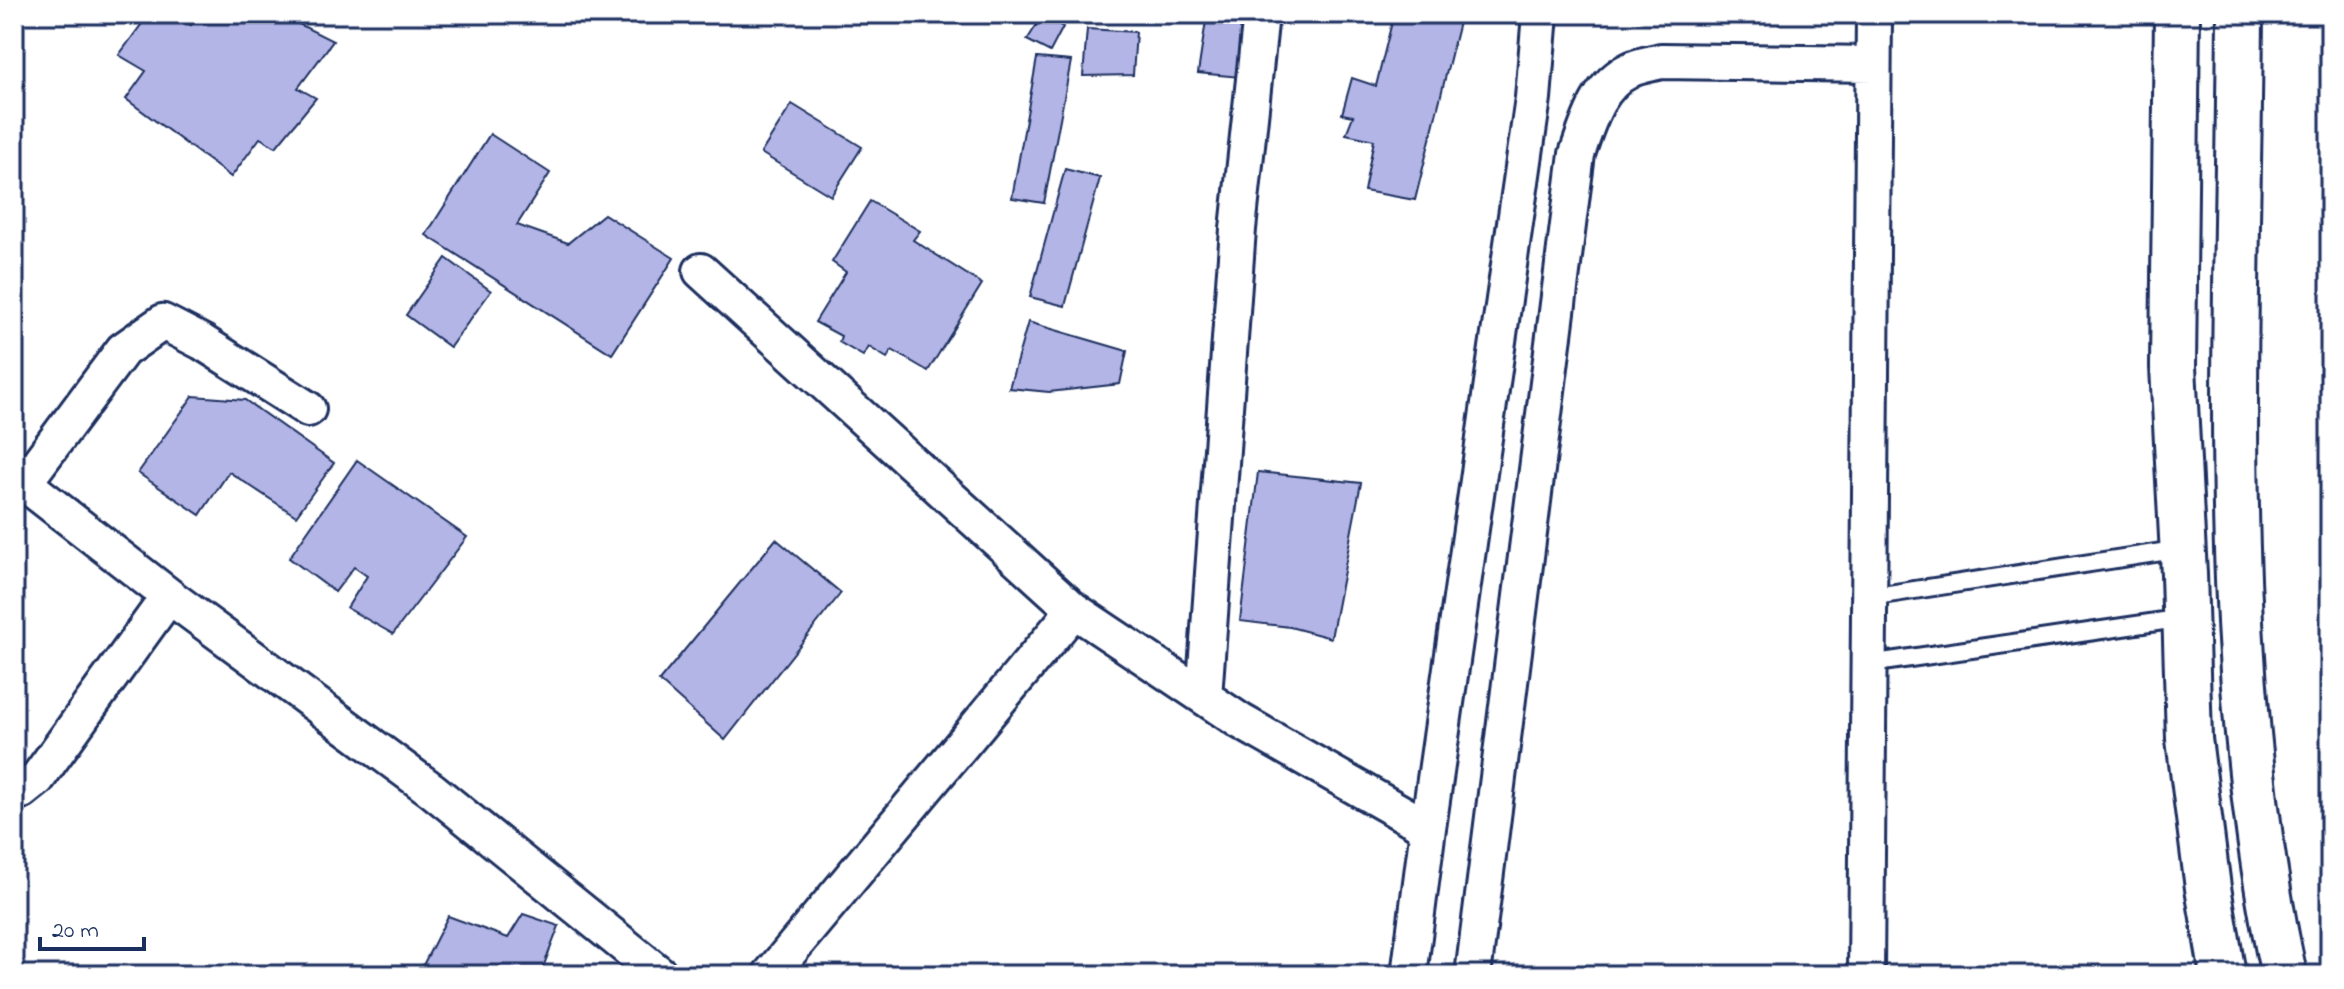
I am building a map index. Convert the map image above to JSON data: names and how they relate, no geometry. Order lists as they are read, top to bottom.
{
  "scale_bar": "20 m"
}
